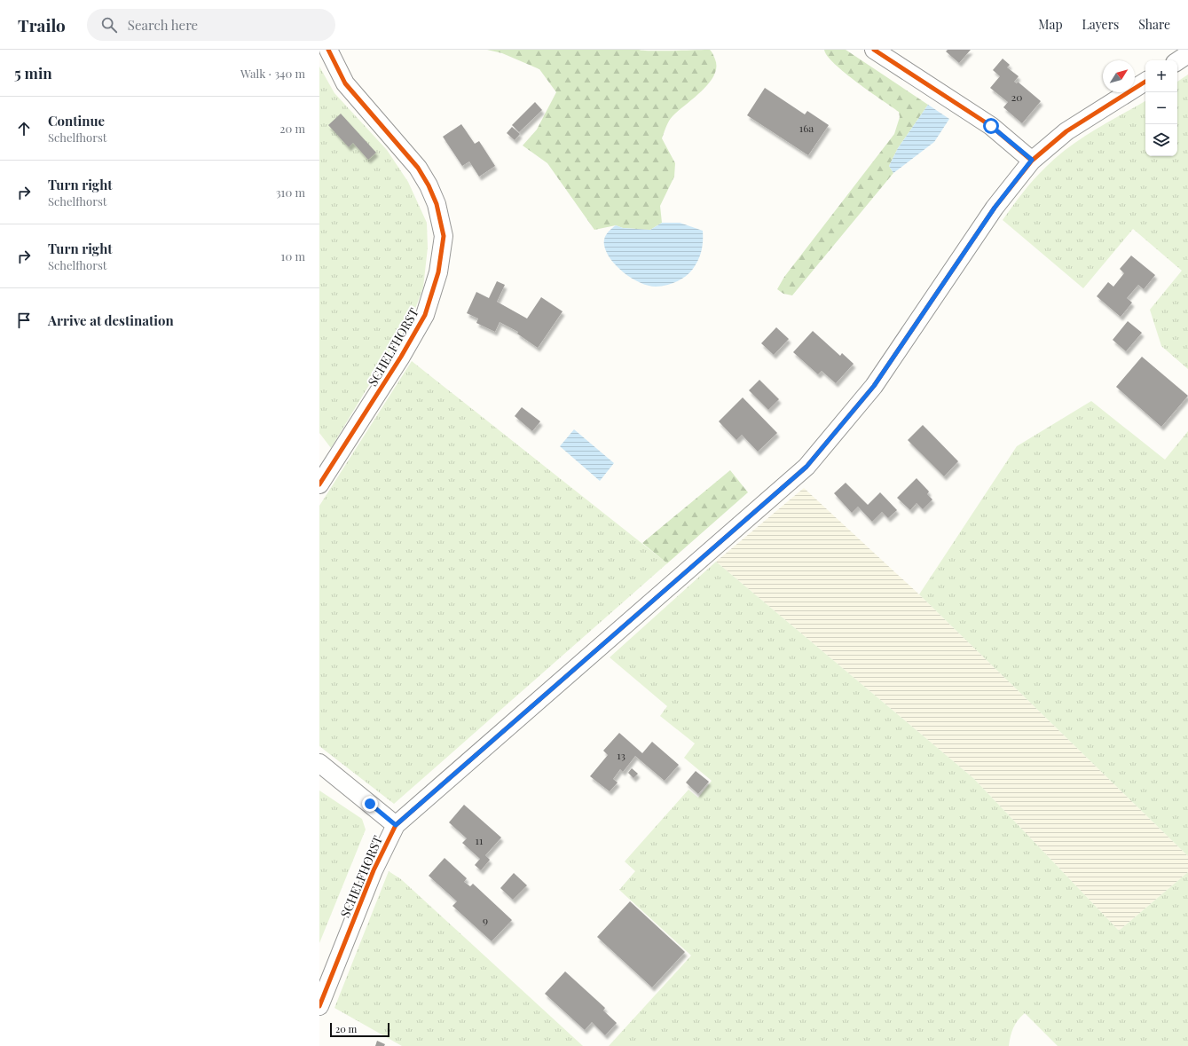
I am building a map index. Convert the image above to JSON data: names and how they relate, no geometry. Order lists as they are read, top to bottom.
{
  "streets": {
    "street": ["SCHELFHORST"]
  },
  "house_numbers": [
    "20",
    "16a",
    "13",
    "11",
    "9"
  ],
  "scale_bar": "20 m",
  "north": "top right",
  "page": {
    "header": "Trailo",
    "search": "Search here",
    "nav": ["Map", "Layers", "Share"],
    "heading": ["5 min", "Walk · 340 m"],
    "map_buttons": ["+", "−"],
    "list": [
      ["Continue", "Schelfhorst", "20 m"],
      ["Turn right", "Schelfhorst", "310 m"],
      ["Turn right", "Schelfhorst", "10 m"],
      "Arrive at destination"
    ],
    "scale": "20 m"
  }
}
